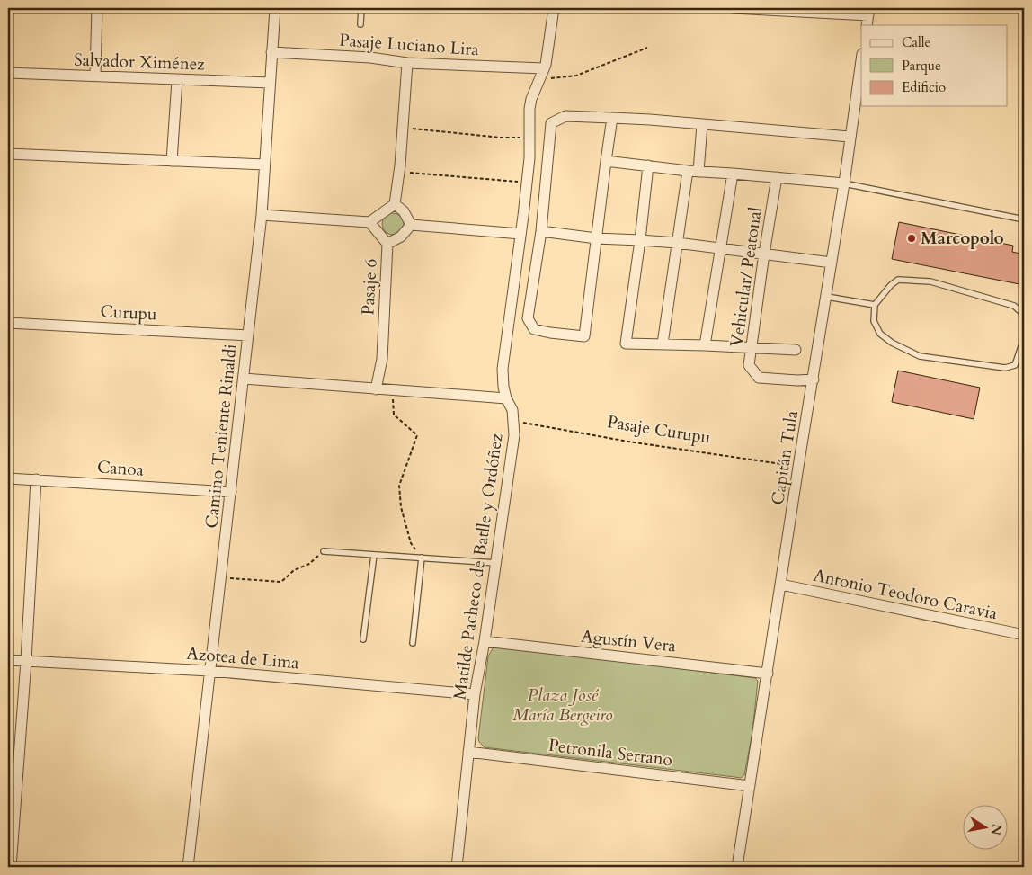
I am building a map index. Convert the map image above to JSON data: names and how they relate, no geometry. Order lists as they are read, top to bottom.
{
  "streets": {
    "street": [
      "Pasaje Luciano Lira",
      "Salvador Ximénez",
      "Vehicular/ Peatonal",
      "Pasaje 6",
      "Curupu",
      "Camino Teniente Rinaldi",
      "Capitán Tula",
      "Canoa",
      "Matilde Pacheco de Batlle y Ordóñez",
      "Antonio Teodoro Caravia",
      "Agustín Vera",
      "Azotea de Lima",
      "Petronila Serrano"
    ],
    "path": ["Pasaje Curupu"]
  },
  "crossings": [
    ["Pasaje Luciano Lira", "Camino Teniente Rinaldi"],
    ["Pasaje Luciano Lira", "Matilde Pacheco de Batlle y Ordóñez"],
    ["Salvador Ximénez", "Camino Teniente Rinaldi"],
    ["Vehicular/ Peatonal", "Capitán Tula"],
    ["Curupu", "Camino Teniente Rinaldi"],
    ["Pasaje Curupu", "Capitán Tula"],
    ["Pasaje Curupu", "Matilde Pacheco de Batlle y Ordóñez"],
    ["Camino Teniente Rinaldi", "Canoa"],
    ["Camino Teniente Rinaldi", "Azotea de Lima"],
    ["Capitán Tula", "Antonio Teodoro Caravia"],
    ["Capitán Tula", "Agustín Vera"],
    ["Capitán Tula", "Petronila Serrano"],
    ["Matilde Pacheco de Batlle y Ordóñez", "Agustín Vera"],
    ["Matilde Pacheco de Batlle y Ordóñez", "Azotea de Lima"],
    ["Matilde Pacheco de Batlle y Ordóñez", "Petronila Serrano"]
  ],
  "parks": ["Plaza José María Bergeiro"],
  "places": ["Marcopolo"],
  "legend": ["Calle", "Parque", "Edificio"],
  "north": "right"
}
